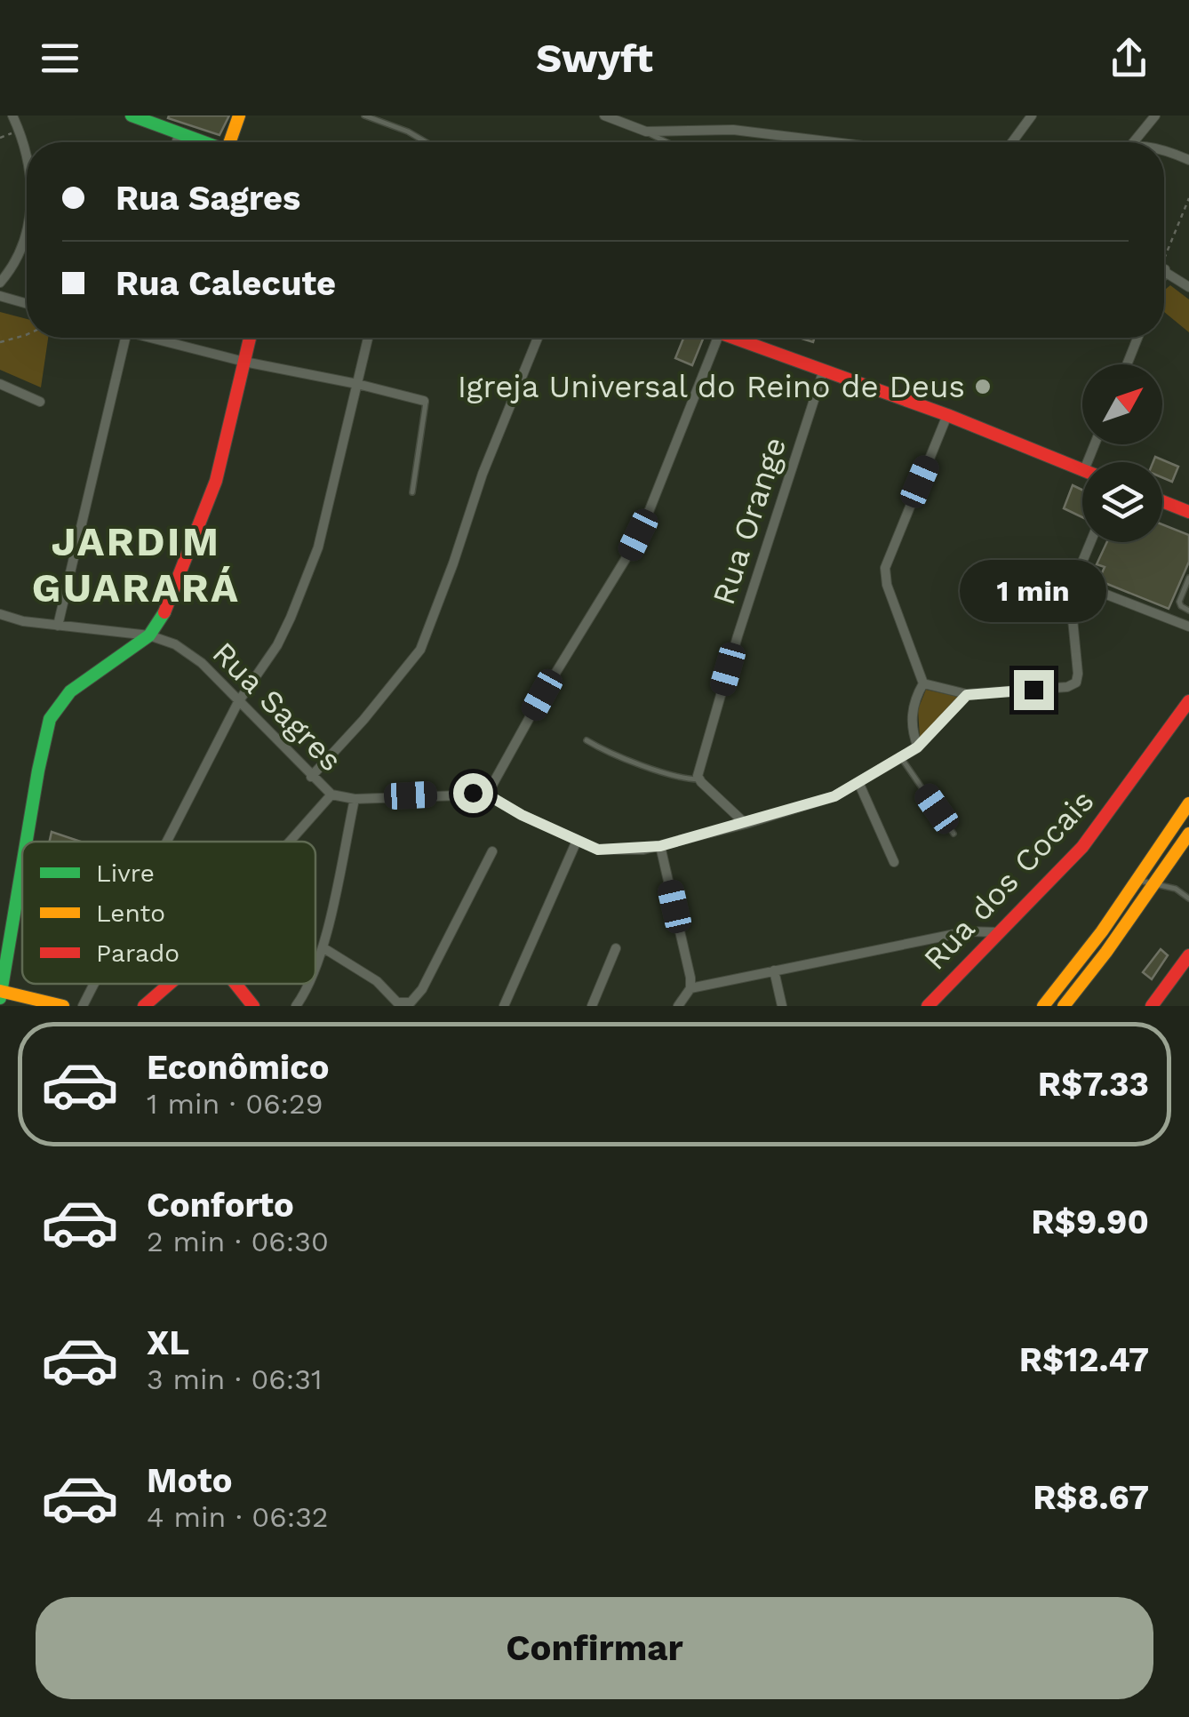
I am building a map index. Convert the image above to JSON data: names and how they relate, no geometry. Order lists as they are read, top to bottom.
{
  "streets": {
    "street": ["Rua Orange", "Rua Sagres", "Rua dos Cocais"]
  },
  "districts": ["JARDIM GUARARÁ"],
  "places": ["Igreja Universal do Reino de Deus"],
  "legend": ["Livre", "Lento", "Parado"],
  "north": "top right",
  "page": {
    "header": "Swyft",
    "banner": ["Rua Sagres", "Rua Calecute"],
    "bubble": "1 min",
    "list": [
      {
        "name": "Econômico",
        "note": "1 min · 06:29",
        "value": "R$7.33"
      },
      {
        "name": "Conforto",
        "note": "2 min · 06:30",
        "value": "R$9.90"
      },
      {
        "name": "XL",
        "note": "3 min · 06:31",
        "value": "R$12.47"
      },
      {
        "name": "Moto",
        "note": "4 min · 06:32",
        "value": "R$8.67"
      }
    ],
    "buttons": "Confirmar"
  }
}
